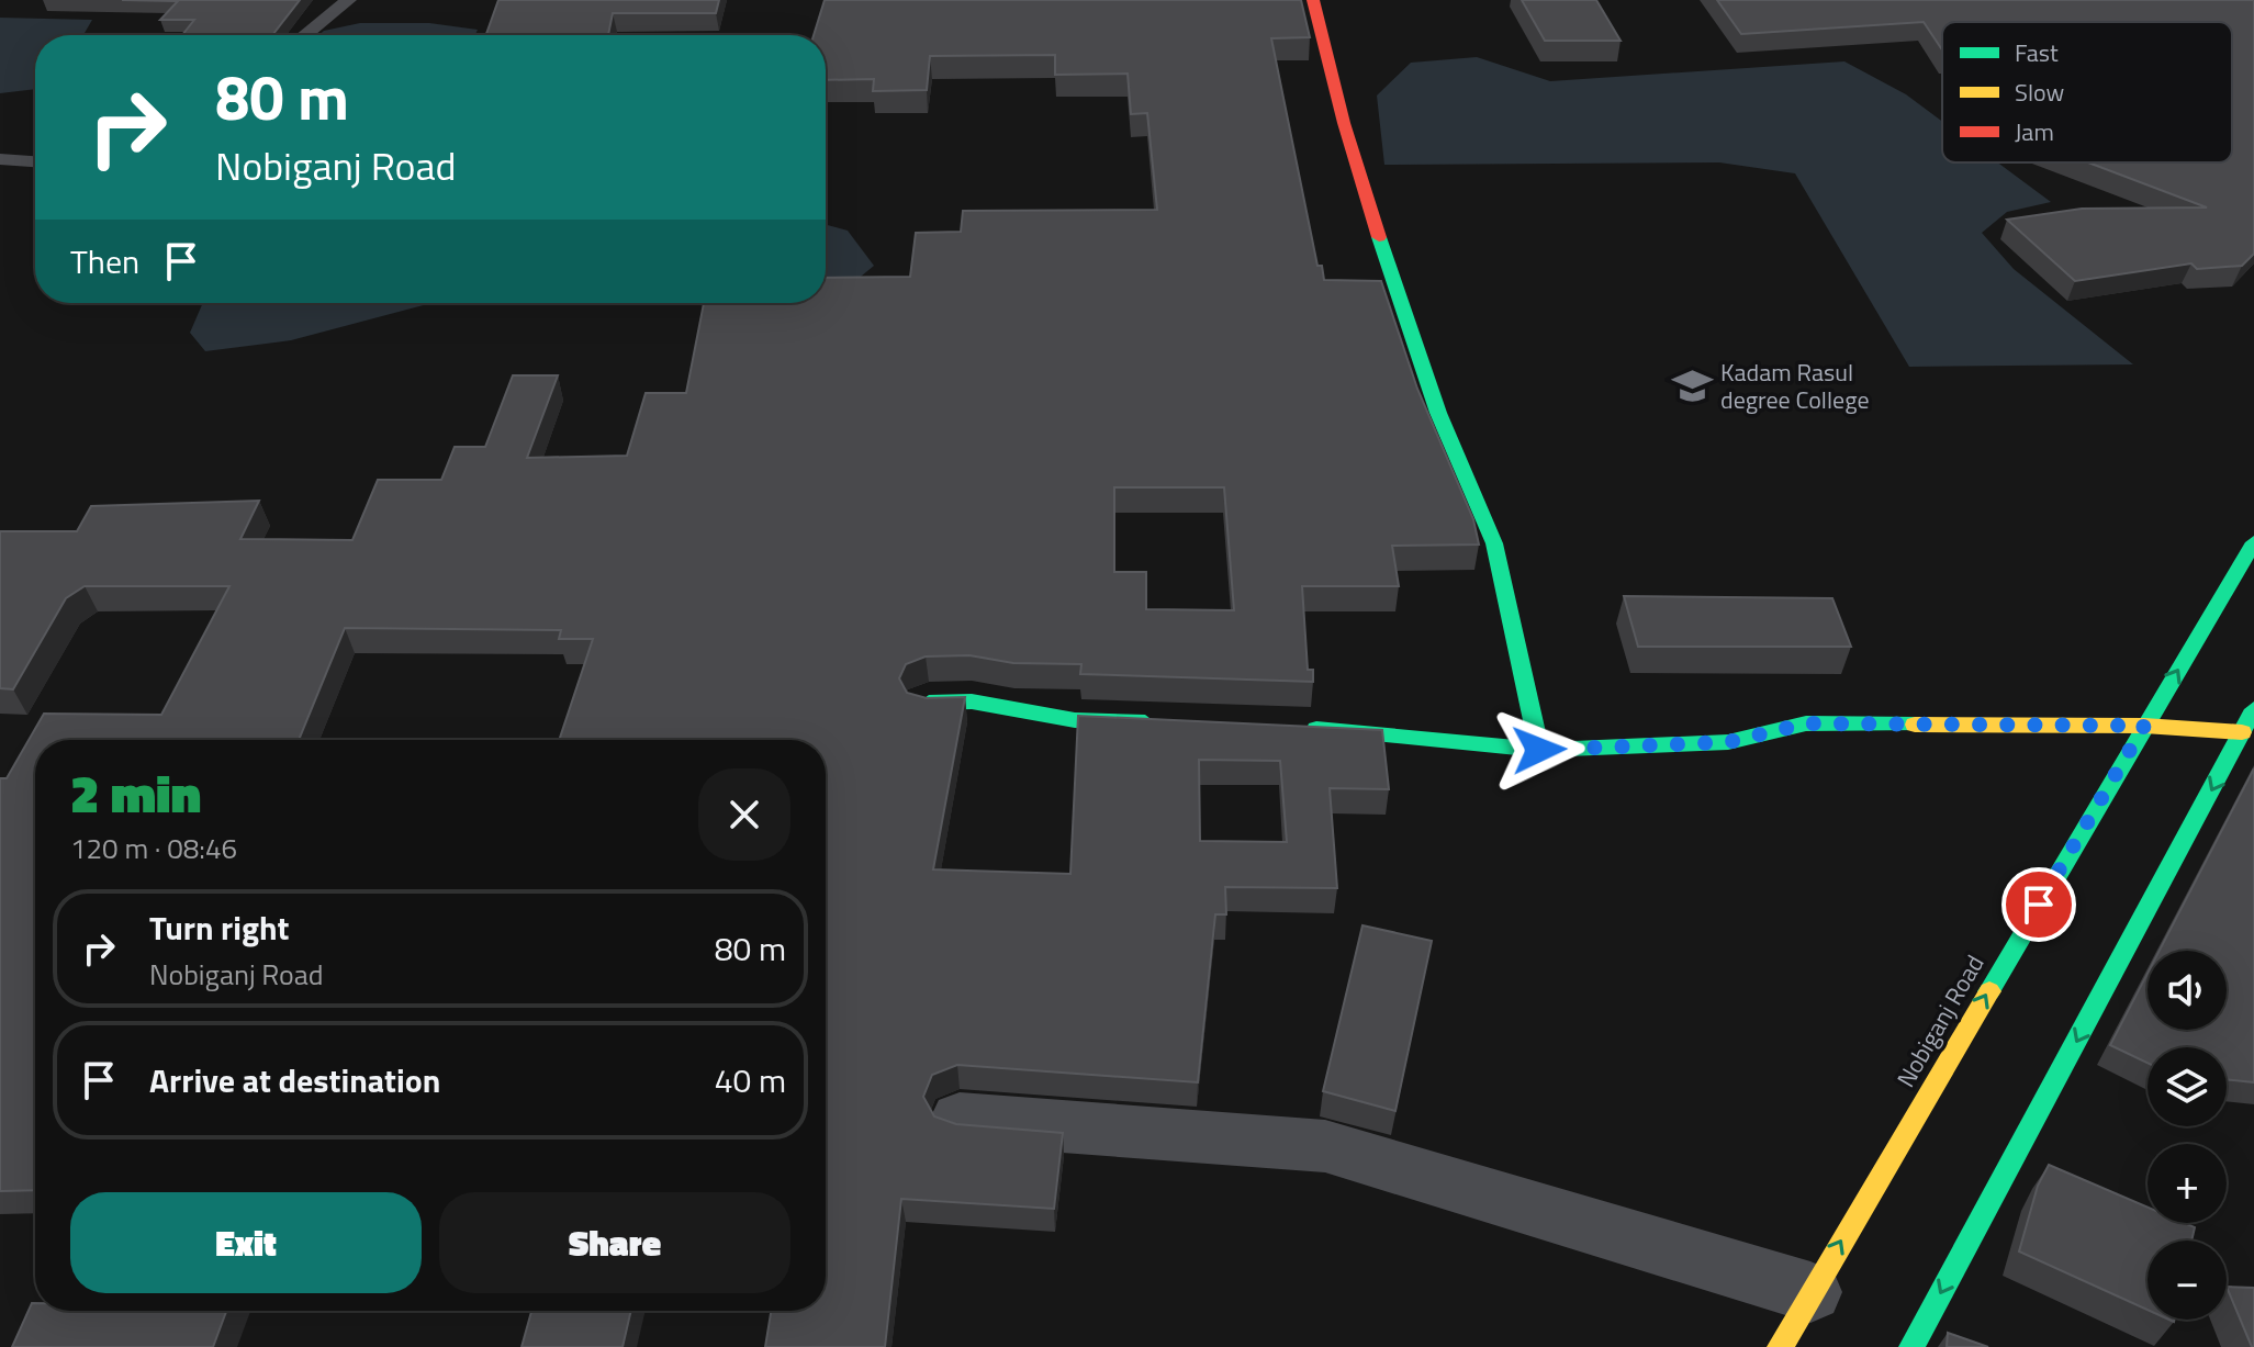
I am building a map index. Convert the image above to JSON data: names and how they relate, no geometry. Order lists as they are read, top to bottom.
{
  "streets": {
    "street": ["Nobiganj Road"]
  },
  "places": {
    "school or university": ["Kadam Rasul degree College"]
  },
  "legend": ["Fast", "Slow", "Jam"],
  "page": {
    "turn": ["80 m", "Nobiganj Road"],
    "then": "Then",
    "heading": ["2 min", "120 m · 08:46"],
    "list": [
      {
        "name": "Turn right",
        "note": "Nobiganj Road",
        "value": "80 m"
      },
      {
        "name": "Arrive at destination",
        "value": "40 m"
      }
    ],
    "map_buttons": ["+", "−"],
    "buttons": ["Exit", "Share"]
  }
}
